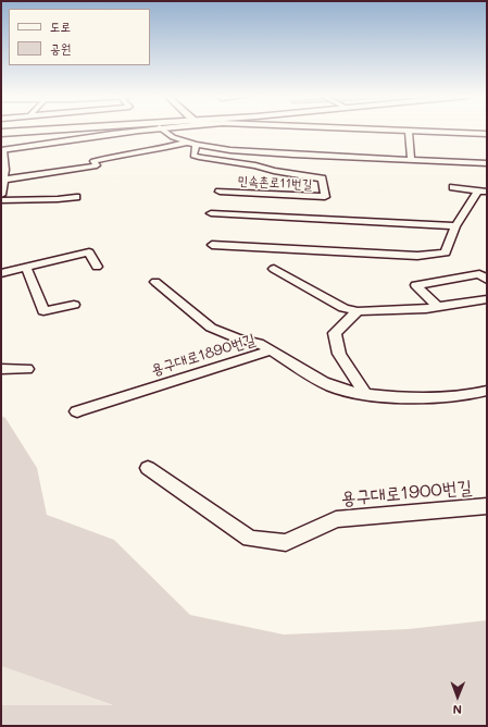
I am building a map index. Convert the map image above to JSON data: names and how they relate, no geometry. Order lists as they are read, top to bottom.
{
  "streets": {
    "street": ["민속촌로11번길", "용구대로1890번길", "용구대로1900번길"]
  },
  "legend": ["도로", "공원"],
  "north": "bottom"
}
